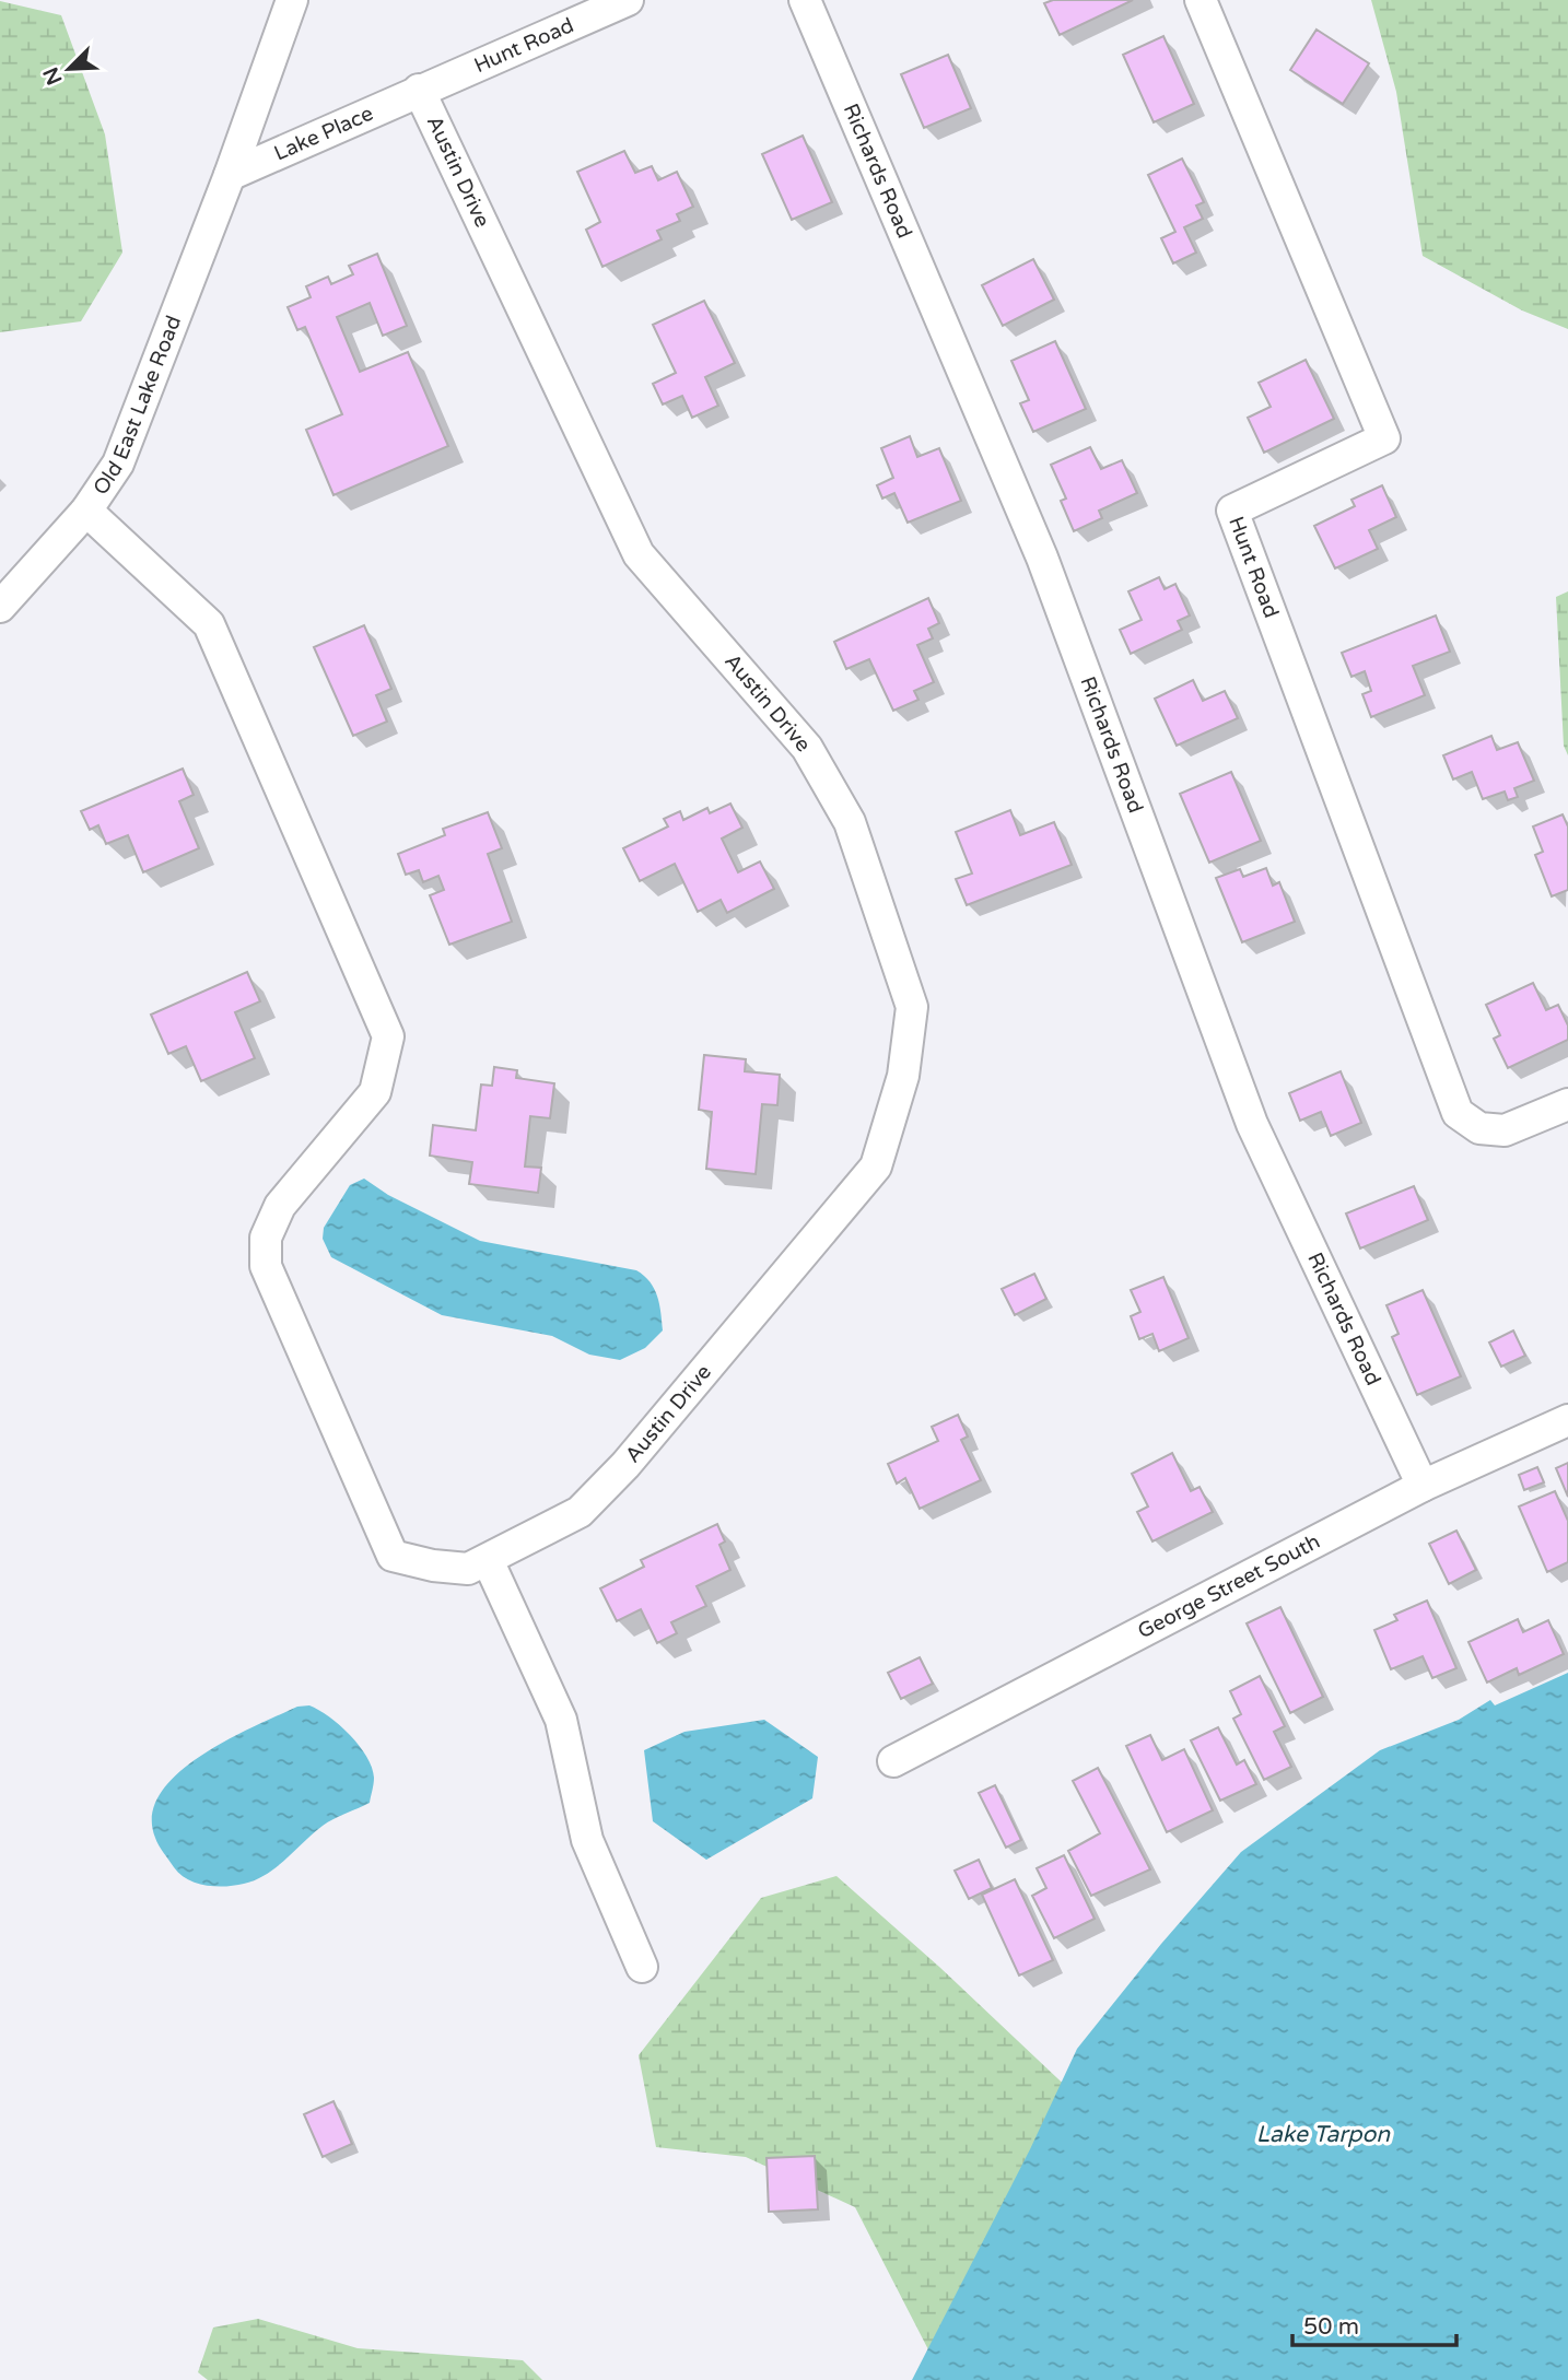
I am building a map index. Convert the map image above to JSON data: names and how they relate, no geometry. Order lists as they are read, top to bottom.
{
  "streets": {
    "street": [
      "Hunt Road",
      "Lake Place",
      "Richards Road",
      "Austin Drive",
      "Old East Lake Road",
      "George Street South"
    ]
  },
  "crossings": [
    ["Hunt Road", "Lake Place"],
    ["Hunt Road", "Austin Drive"],
    ["Lake Place", "Austin Drive"],
    ["Lake Place", "Old East Lake Road"],
    ["Richards Road", "George Street South"],
    ["Austin Drive", "Old East Lake Road"]
  ],
  "water": ["Lake Tarpon"],
  "scale_bar": "50 m",
  "north": "bottom left"
}
